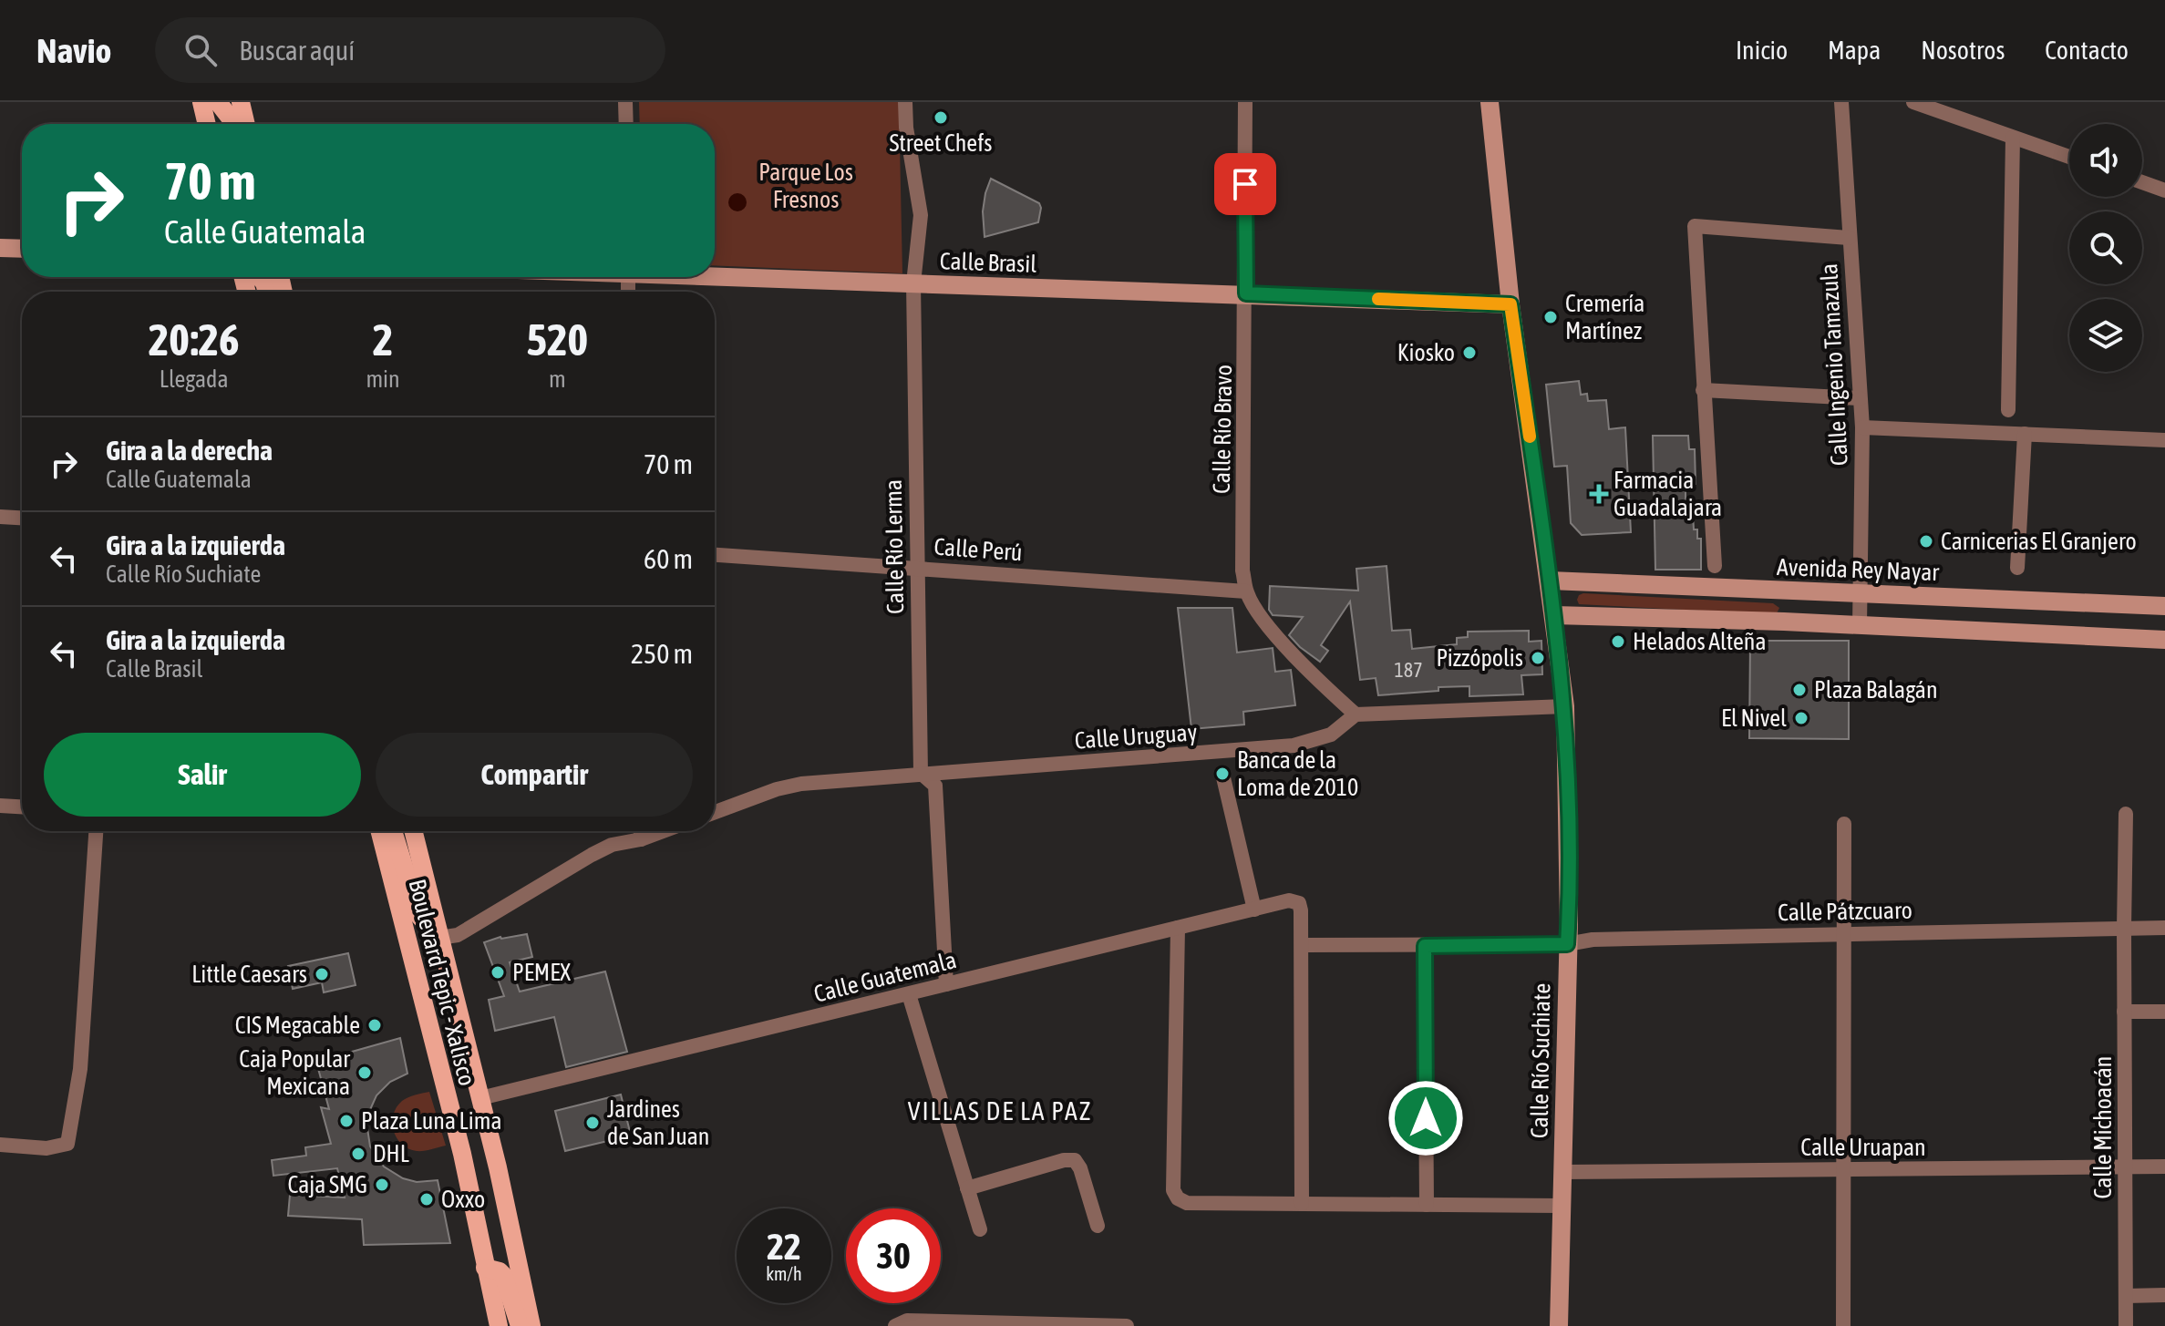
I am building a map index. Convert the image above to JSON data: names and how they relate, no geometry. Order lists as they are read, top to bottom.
{
  "streets": {
    "main road": [
      "Calle Brasil",
      "Avenida Rey Nayar",
      "Boulevard Tepic - Xalisco",
      "Calle Río Suchiate"
    ],
    "street": [
      "Calle Ingenio Tamazula",
      "Calle Río Bravo",
      "Calle Río Lerma",
      "Calle Perú",
      "Calle Uruguay",
      "Calle Pátzcuaro",
      "Calle Guatemala",
      "Calle Michoacán",
      "Calle Uruapan"
    ]
  },
  "crossings": [
    ["Calle Brasil", "Calle Río Bravo"],
    ["Calle Brasil", "Calle Río Lerma"],
    ["Calle Brasil", "Calle Río Suchiate"],
    ["Calle Ingenio Tamazula", "Avenida Rey Nayar"],
    ["Calle Río Bravo", "Calle Perú"],
    ["Calle Río Bravo", "Calle Uruguay"],
    ["Calle Río Lerma", "Calle Perú"],
    ["Calle Río Lerma", "Calle Uruguay"],
    ["Calle Río Lerma", "Calle Guatemala"],
    ["Avenida Rey Nayar", "Calle Río Suchiate"],
    ["Calle Pátzcuaro", "Calle Río Suchiate"],
    ["Calle Pátzcuaro", "Calle Michoacán"],
    ["Calle Guatemala", "Boulevard Tepic - Xalisco"],
    ["Calle Río Suchiate", "Calle Uruapan"],
    ["Calle Michoacán", "Calle Uruapan"]
  ],
  "districts": ["VILLAS DE LA PAZ"],
  "parks": ["Parque Los Fresnos"],
  "places": {
    "other": [
      "Street Chefs",
      "Cremería Martínez",
      "Kiosko",
      "Carnicerias El Granjero",
      "Helados Alteña",
      "Pizzópolis",
      "Plaza Balagán",
      "El Nivel",
      "Banca de la Loma de 2010",
      "PEMEX",
      "Little Caesars",
      "CIS Megacable",
      "Caja Popular Mexicana",
      "Plaza Luna Lima",
      "Jardines de San Juan",
      "DHL",
      "Caja SMG",
      "Oxxo"
    ],
    "health": ["Farmacia Guadalajara"]
  },
  "house_numbers": ["187"],
  "page": {
    "header": "Navio",
    "search": "Buscar aquí",
    "nav": [
      "Inicio",
      "Mapa",
      "Nosotros",
      "Contacto"
    ],
    "turn": ["70 m", "Calle Guatemala"],
    "eta": [
      "20:26",
      "Llegada",
      "2",
      "min",
      "520",
      "m"
    ],
    "list": [
      {
        "name": "Gira a la derecha",
        "note": "Calle Guatemala",
        "value": "70 m"
      },
      {
        "name": "Gira a la izquierda",
        "note": "Calle Río Suchiate",
        "value": "60 m"
      },
      {
        "name": "Gira a la izquierda",
        "note": "Calle Brasil",
        "value": "250 m"
      }
    ],
    "buttons": ["Salir", "Compartir"],
    "speed": "22 km/h",
    "limit": "30"
  }
}
